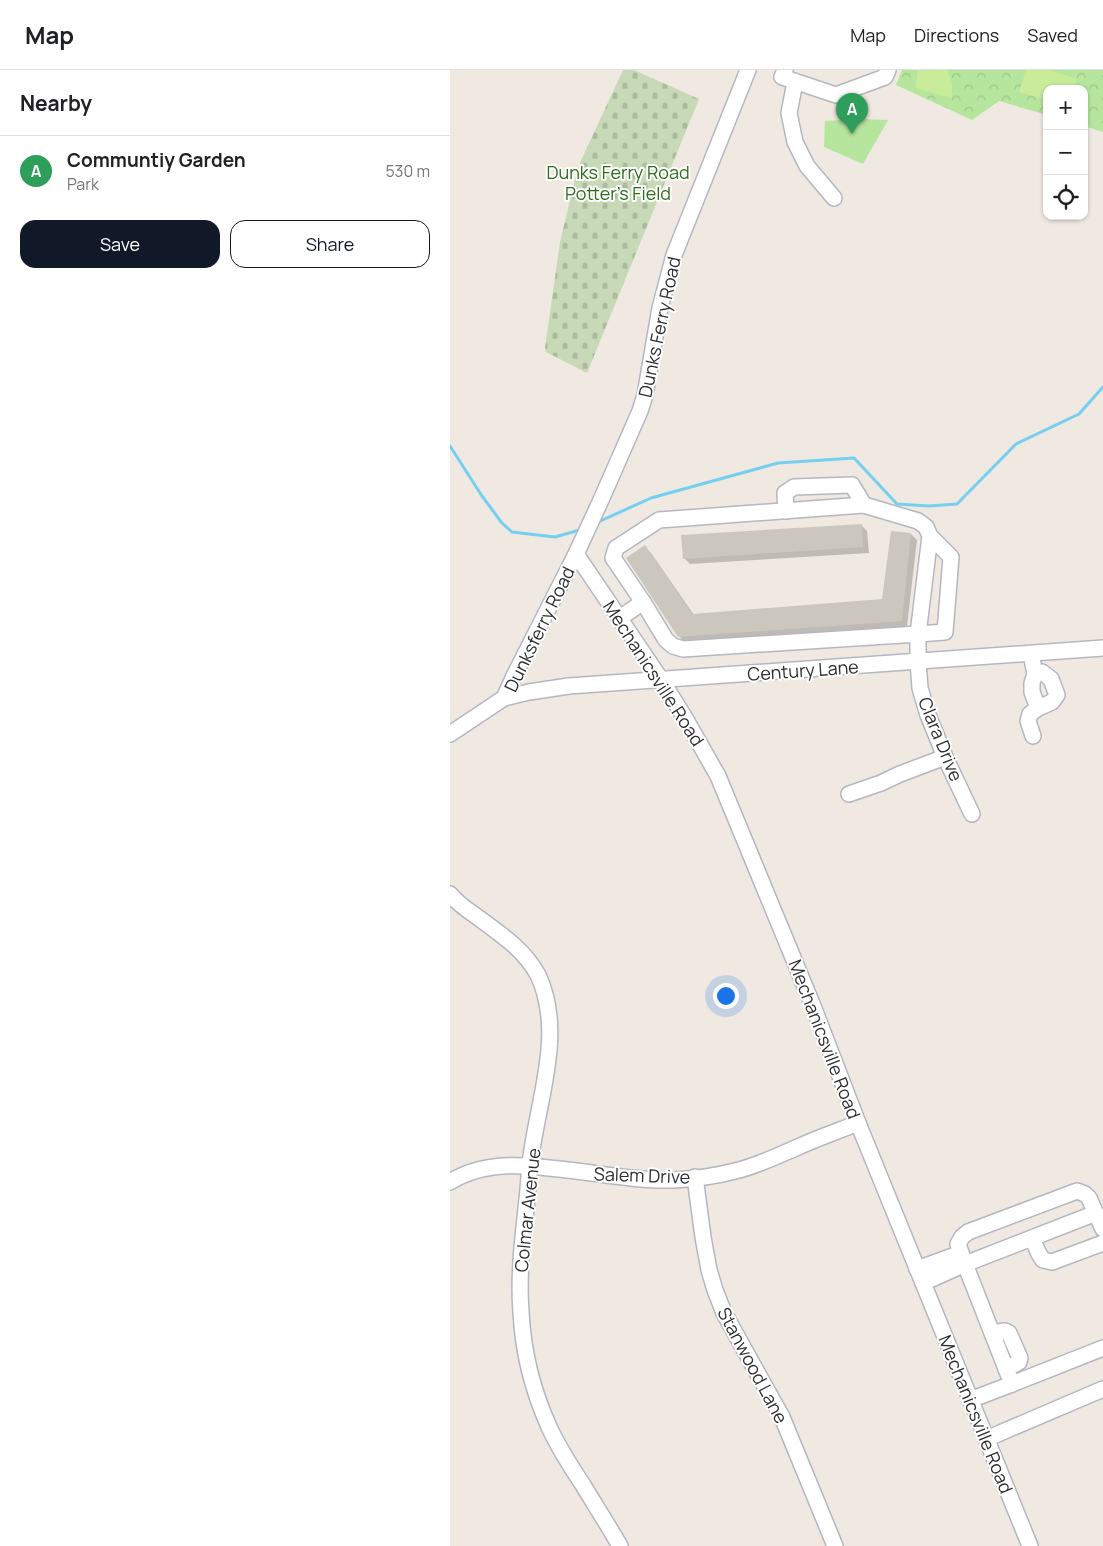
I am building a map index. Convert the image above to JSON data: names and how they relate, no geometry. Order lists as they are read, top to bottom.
{
  "streets": {
    "street": [
      "Dunks Ferry Road",
      "Dunksferry Road",
      "Century Lane",
      "Mechanicsville Road",
      "Clara Drive",
      "Salem Drive",
      "Colmar Avenue",
      "Stanwood Lane"
    ]
  },
  "crossings": [
    ["Dunks Ferry Road", "Dunksferry Road"],
    ["Dunksferry Road", "Century Lane"],
    ["Dunksferry Road", "Mechanicsville Road"],
    ["Century Lane", "Mechanicsville Road"],
    ["Century Lane", "Clara Drive"],
    ["Mechanicsville Road", "Salem Drive"],
    ["Salem Drive", "Colmar Avenue"],
    ["Salem Drive", "Stanwood Lane"]
  ],
  "parks": ["Dunks Ferry Road Potter's Field"],
  "page": {
    "header": "Map",
    "nav": ["Map", "Directions", "Saved"],
    "heading": "Nearby",
    "map_buttons": ["+", "−"],
    "pins": "A",
    "list": [
      {
        "mark": "A",
        "name": "Communtiy Garden",
        "note": "Park",
        "value": "530 m"
      }
    ],
    "buttons": ["Save", "Share"]
  }
}
